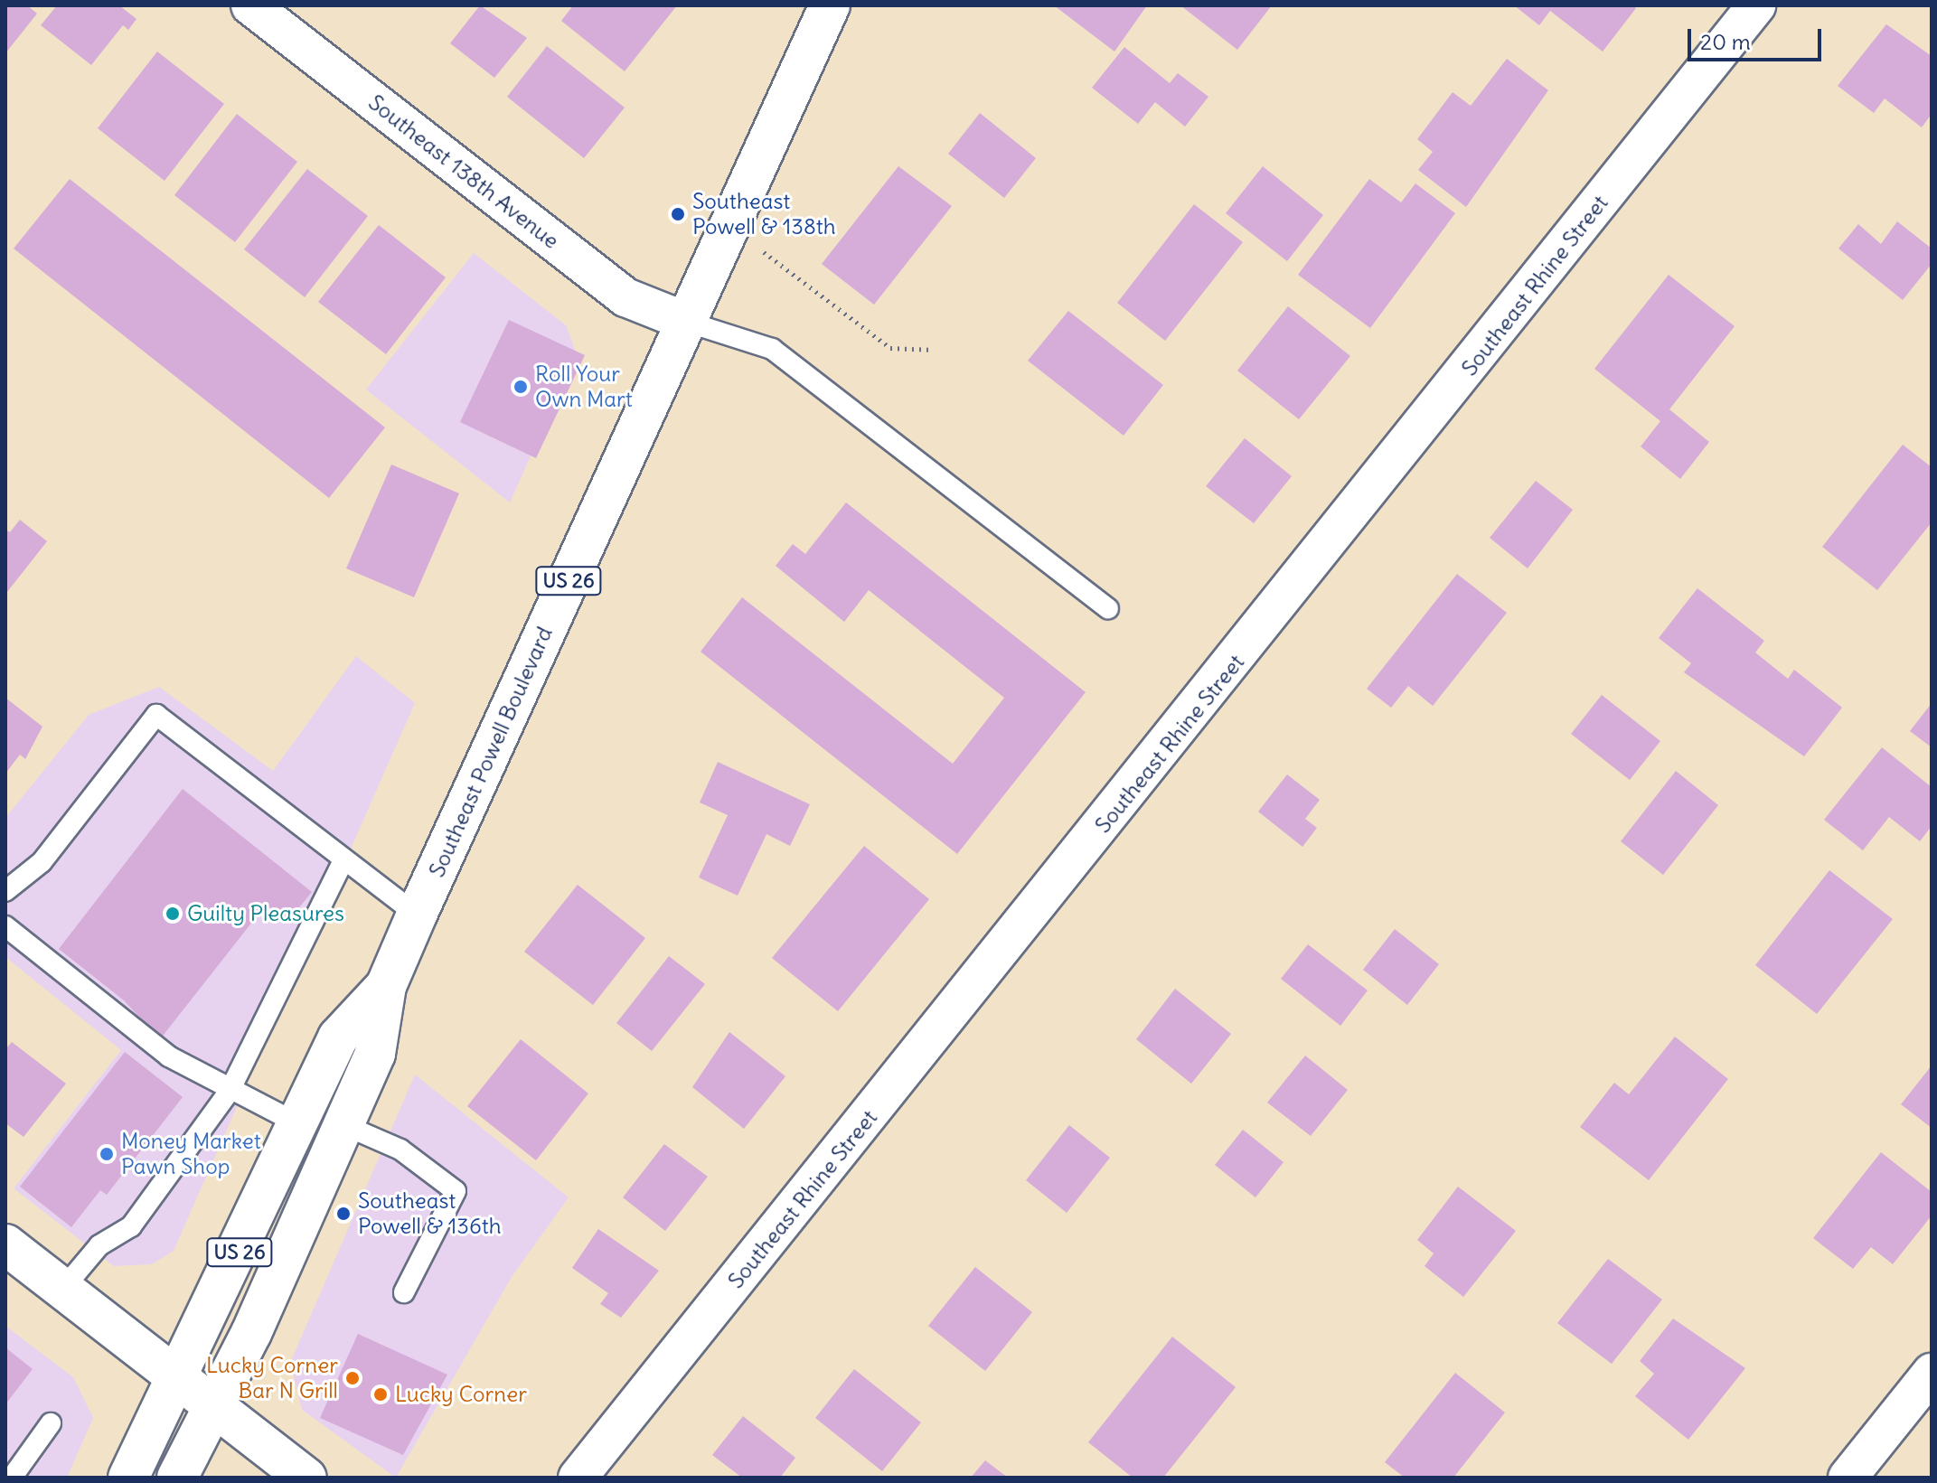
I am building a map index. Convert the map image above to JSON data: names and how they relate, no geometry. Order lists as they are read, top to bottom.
{
  "streets": {
    "main road": ["US 26", "Southeast Powell Boulevard"],
    "street": ["Southeast 138th Avenue", "Southeast Rhine Street"]
  },
  "crossings": [
    ["Southeast 138th Avenue", "Southeast Powell Boulevard"]
  ],
  "places": [
    "Southeast Powell & 138th",
    "Roll Your Own Mart",
    "Guilty Pleasures",
    "Money Market Pawn Shop",
    "Southeast Powell & 136th",
    "Lucky Corner Bar N Grill",
    "Lucky Corner"
  ],
  "scale_bar": "20 m"
}
